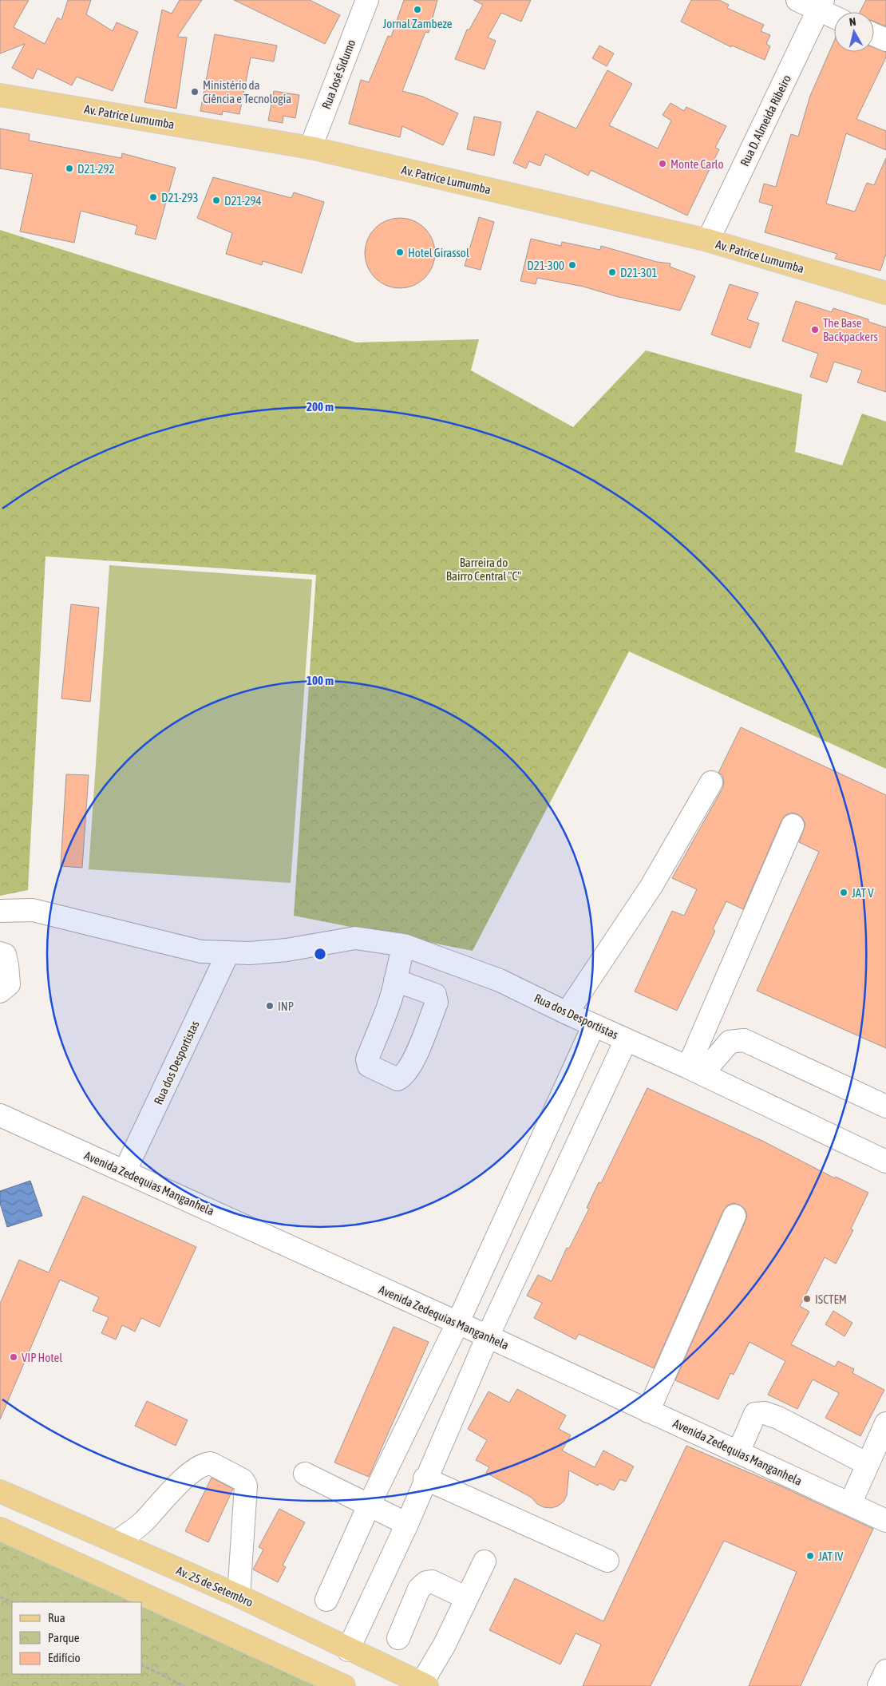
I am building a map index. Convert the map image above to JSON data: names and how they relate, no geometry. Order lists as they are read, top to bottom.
{
  "streets": {
    "main road": ["Av. Patrice Lumumba", "Av. 25 de Setembro"],
    "street": [
      "Rua José Sidumo",
      "Rua D. Almeida Ribeiro",
      "Rua dos Desportistas",
      "Avenida Zedequias Manganhela"
    ]
  },
  "crossings": [
    ["Rua José Sidumo", "Av. Patrice Lumumba"],
    ["Av. Patrice Lumumba", "Rua D. Almeida Ribeiro"],
    ["Rua dos Desportistas", "Avenida Zedequias Manganhela"]
  ],
  "parks": ["Barreira do Bairro Central \"C\""],
  "places": [
    "Jornal Zambeze",
    "Ministério da Ciência e Tecnologia",
    "Monte Carlo",
    "D21-292",
    "D21-293",
    "D21-294",
    "Hotel Girassol",
    "D21-300",
    "D21-301",
    "The Base Backpackers",
    "JAT V",
    "INP",
    "ISCTEM",
    "VIP Hotel",
    "JAT IV"
  ],
  "legend": ["Rua", "Parque", "Edifício"],
  "north": "top",
  "rings": ["200 m", "100 m"]
}
